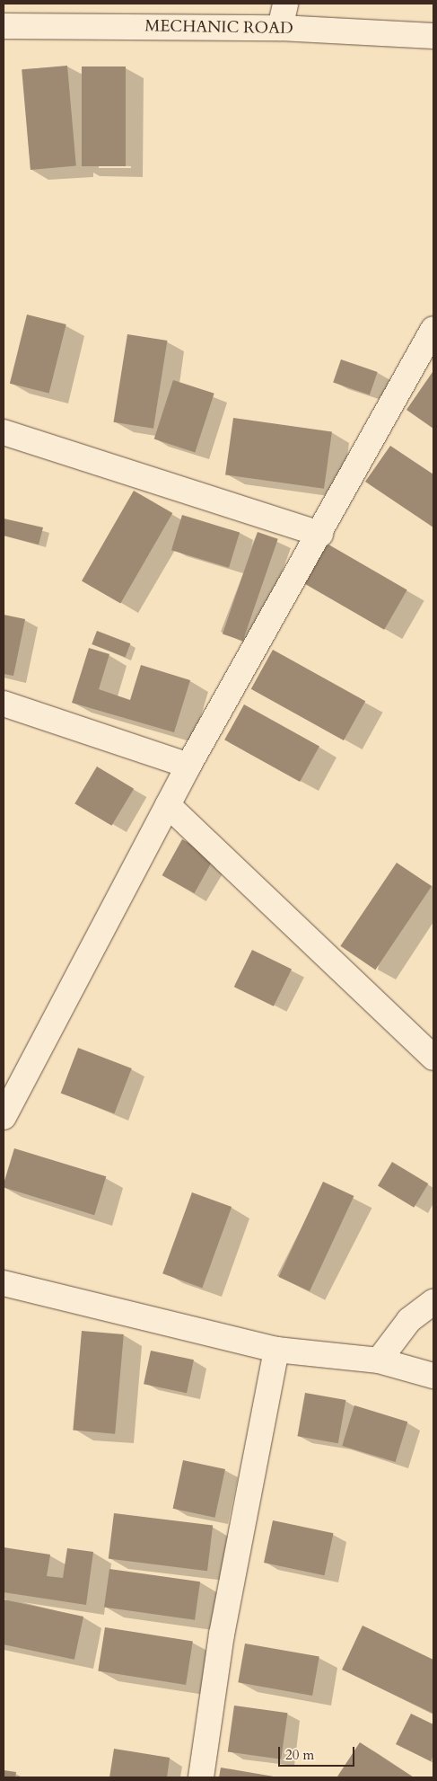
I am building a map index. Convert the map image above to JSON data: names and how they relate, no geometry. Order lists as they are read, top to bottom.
{
  "streets": {
    "street": ["MECHANIC ROAD"]
  },
  "scale_bar": "20 m"
}
